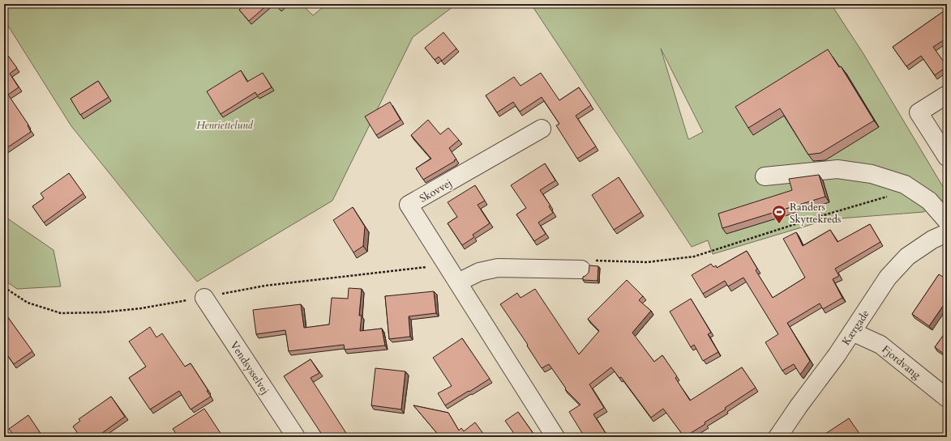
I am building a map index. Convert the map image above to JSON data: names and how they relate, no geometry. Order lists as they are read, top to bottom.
{
  "streets": {
    "street": [
      "Skovvej",
      "Kærgade",
      "Fjordvang",
      "Vendsysselvej"
    ]
  },
  "crossings": [
    ["Kærgade", "Fjordvang"]
  ],
  "parks": ["Henriettelund"],
  "places": {
    "sports": ["Randers Skyttekreds"]
  }
}
